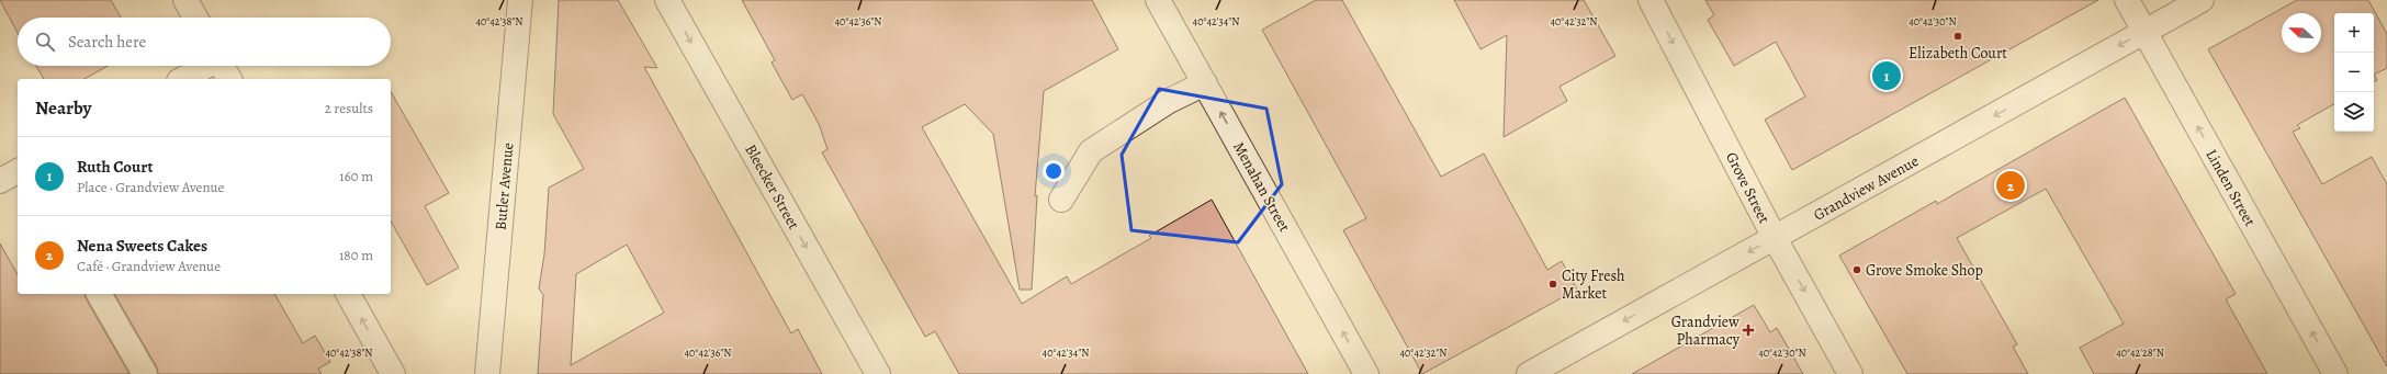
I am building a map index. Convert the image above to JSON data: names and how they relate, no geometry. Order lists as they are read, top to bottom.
{
  "streets": {
    "street": [
      "Butler Avenue",
      "Bleecker Street",
      "Menahan Street",
      "Grove Street",
      "Grandview Avenue",
      "Linden Street"
    ]
  },
  "crossings": [
    ["Grove Street", "Grandview Avenue"],
    ["Grandview Avenue", "Linden Street"]
  ],
  "one_way": [
    "Bleecker Street",
    "Menahan Street",
    "Grove Street",
    "Grandview Avenue",
    "Linden Street"
  ],
  "places": {
    "other": ["Elizabeth Court", "Grove Smoke Shop", "City Fresh Market"],
    "health": ["Grandview Pharmacy"]
  },
  "north": "top left",
  "page": {
    "map_buttons": ["+", "−"],
    "search": "Search here",
    "pins": ["1", "2"],
    "heading": ["Nearby", "2 results"],
    "list": [
      {
        "mark": "1",
        "name": "Ruth Court",
        "note": "Place · Grandview Avenue",
        "value": "160 m"
      },
      {
        "mark": "2",
        "name": "Nena Sweets Cakes",
        "note": "Café · Grandview Avenue",
        "value": "180 m"
      }
    ]
  },
  "coordinates": [
    "40°42'34\"N",
    "40°42'38\"N",
    "40°42'36\"N",
    "40°42'32\"N",
    "40°42'30\"N",
    "40°42'28\"N"
  ]
}
